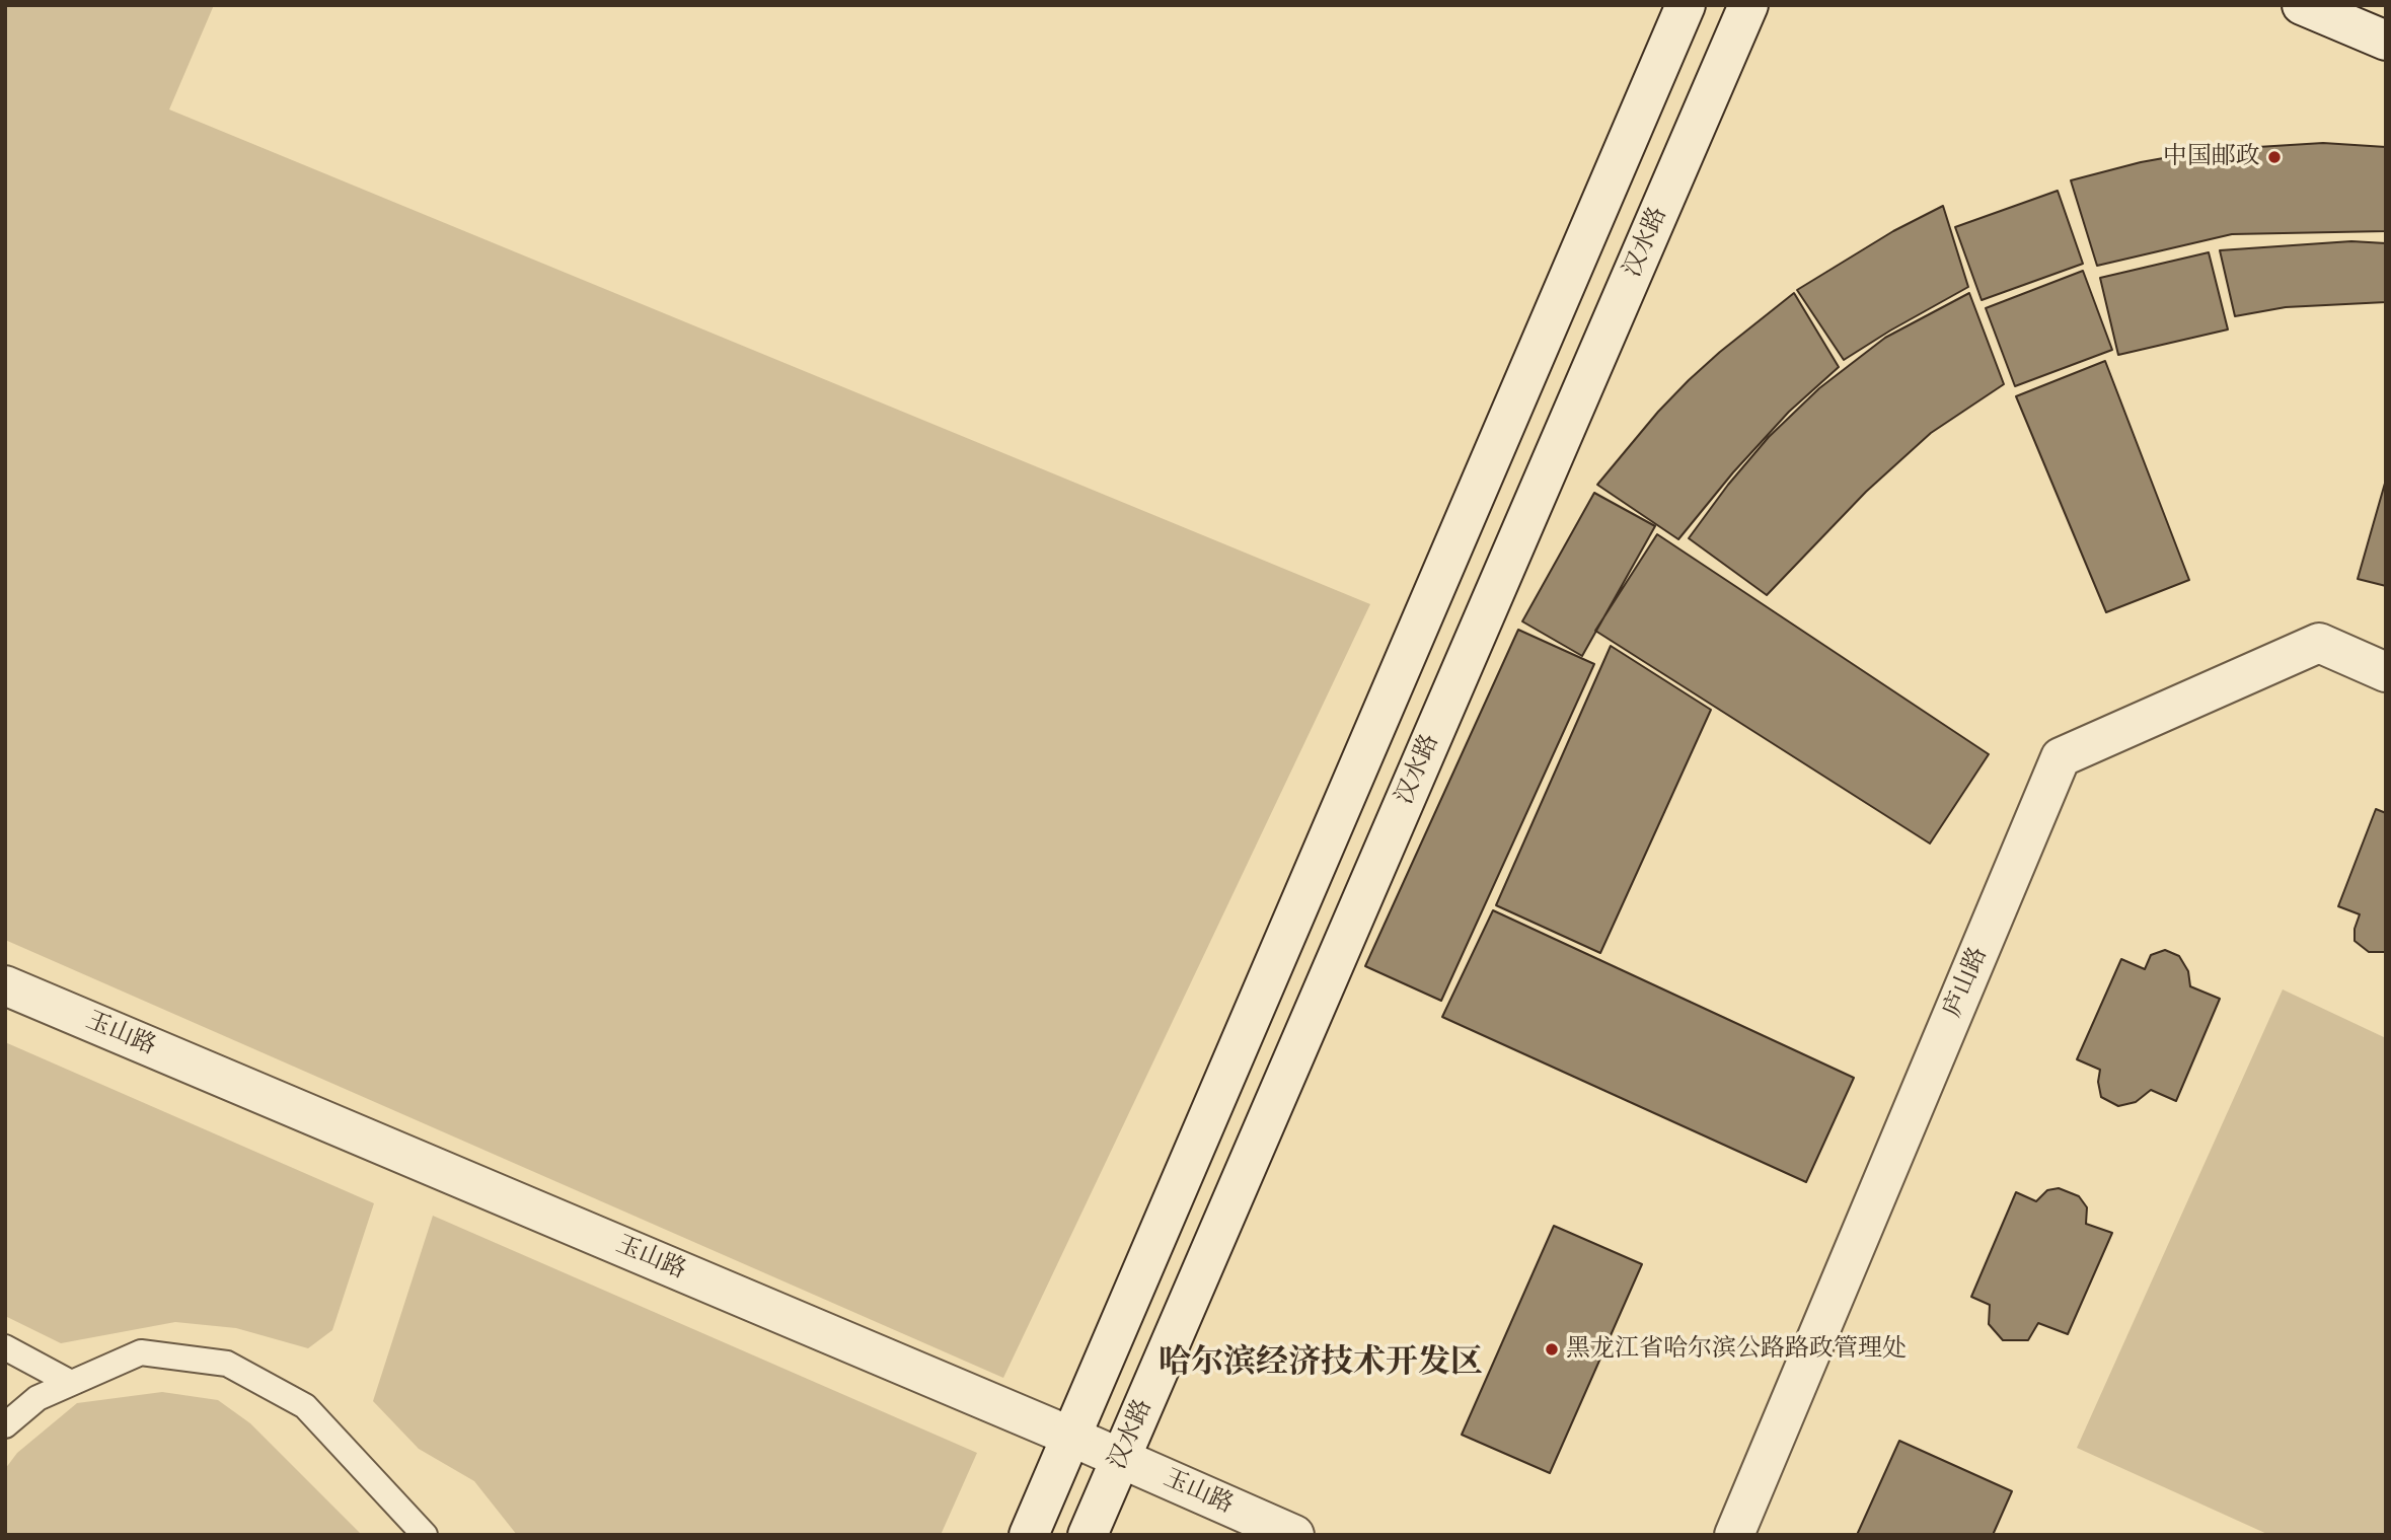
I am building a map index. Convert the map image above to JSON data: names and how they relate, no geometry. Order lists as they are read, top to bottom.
{
  "streets": {
    "main road": ["汉水路", "庐山路", "玉山路"]
  },
  "crossings": [
    ["汉水路", "玉山路"]
  ],
  "districts": ["哈尔滨经济技术开发区"],
  "places": ["中国邮政", "黑龙江省哈尔滨公路路政管理处"]
}
